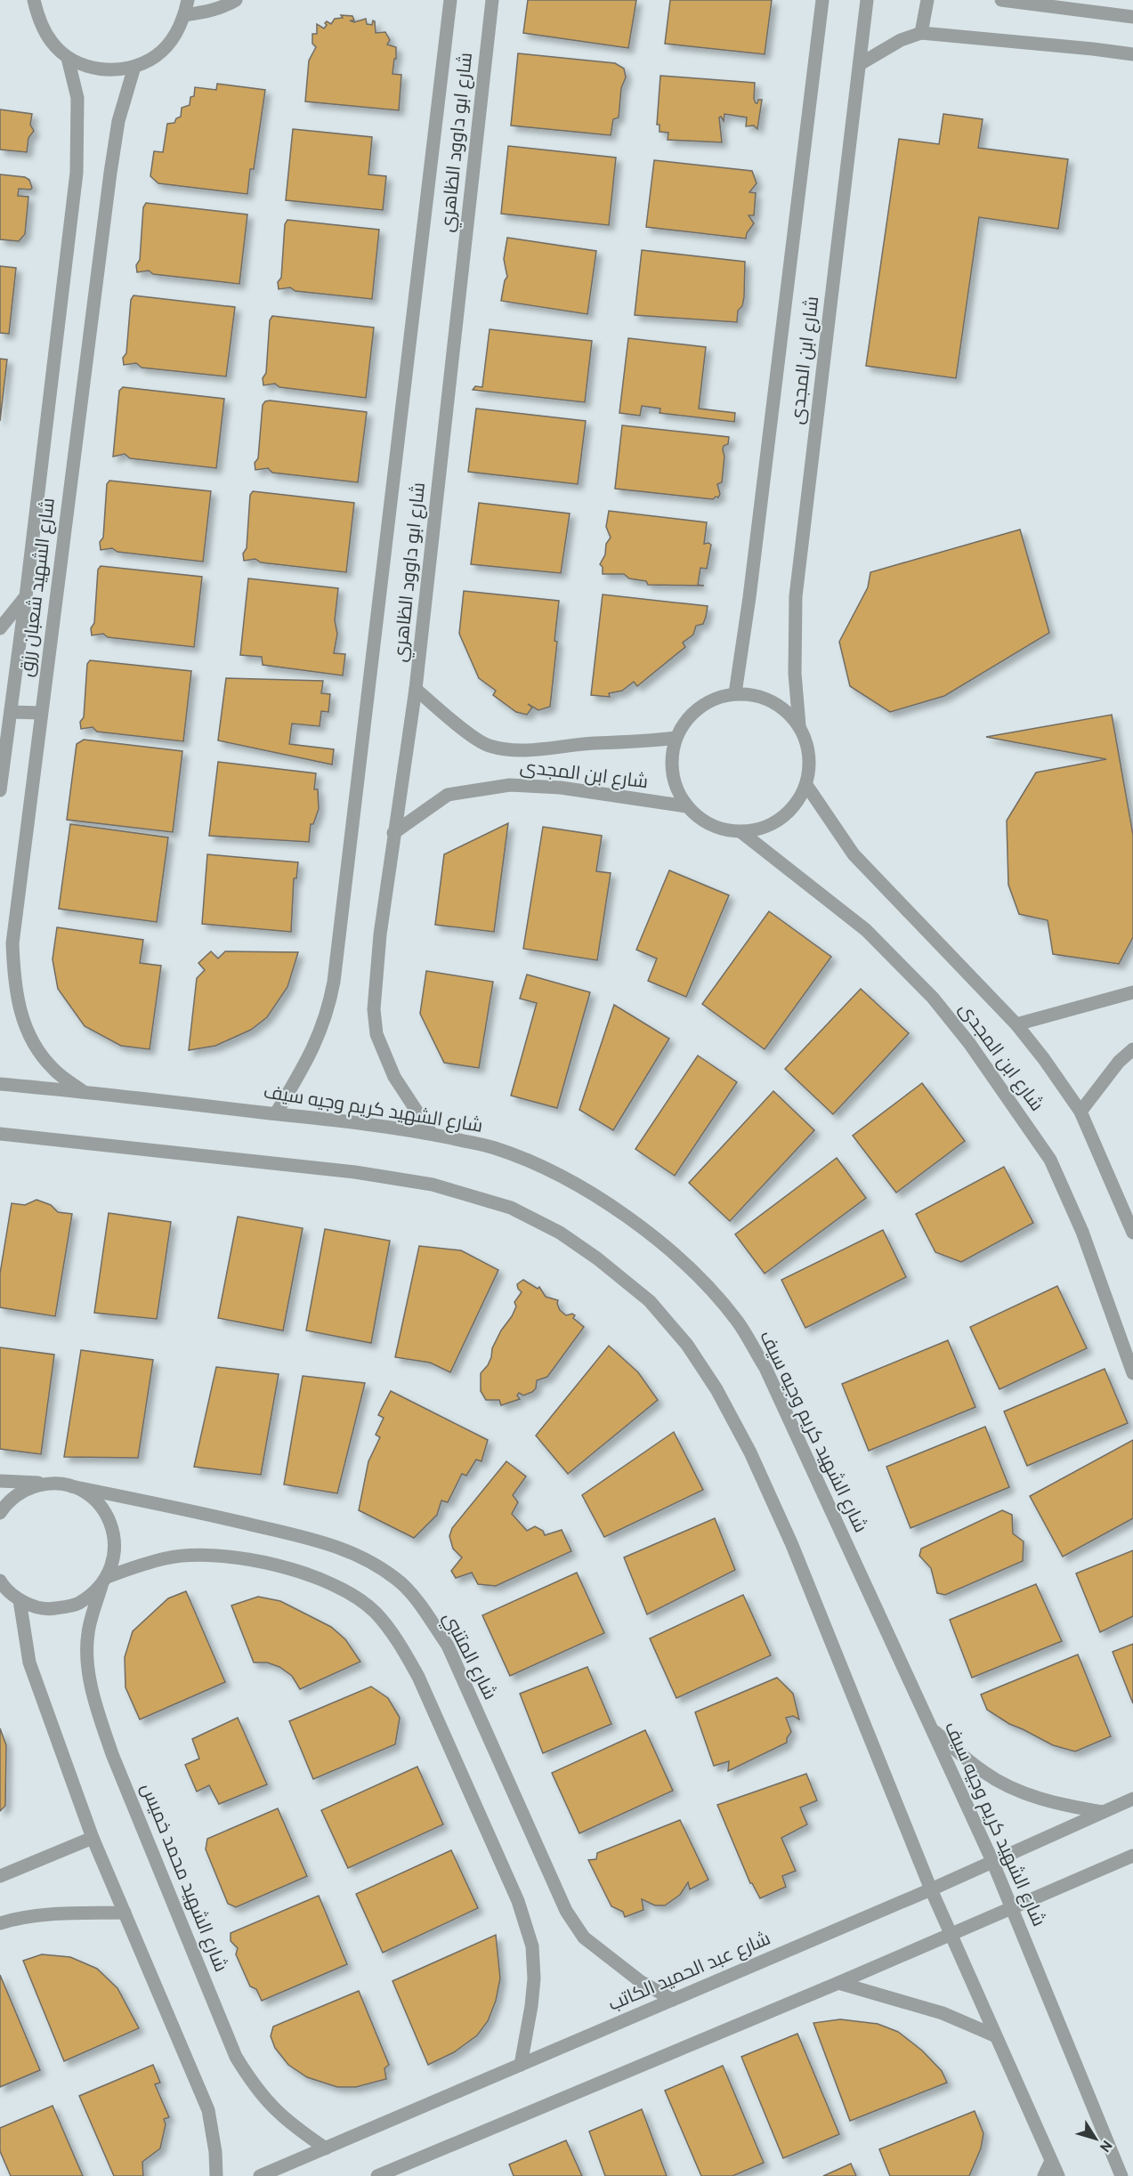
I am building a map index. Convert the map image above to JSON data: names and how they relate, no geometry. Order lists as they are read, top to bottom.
{
  "streets": {
    "street": [
      "شارع ابو داوود الظاهري",
      "شارع ابن المجدى",
      "شارع الشهيد شعبان رزق",
      "شارع الشهيد كريم وجيه سيف",
      "شارع المتنبي",
      "شارع الشهيد محمد خميس",
      "شارع عبد الحميد الكاتب"
    ]
  },
  "crossings": [
    ["شارع ابو داوود الظاهري", "شارع ابن المجدى"],
    ["شارع ابو داوود الظاهري", "شارع الشهيد كريم وجيه سيف"],
    ["شارع الشهيد شعبان رزق", "شارع الشهيد كريم وجيه سيف"],
    ["شارع الشهيد كريم وجيه سيف", "شارع عبد الحميد الكاتب"],
    ["شارع المتنبي", "شارع الشهيد محمد خميس"],
    ["شارع المتنبي", "شارع عبد الحميد الكاتب"],
    ["شارع الشهيد محمد خميس", "شارع عبد الحميد الكاتب"]
  ],
  "north": "bottom right"
}
